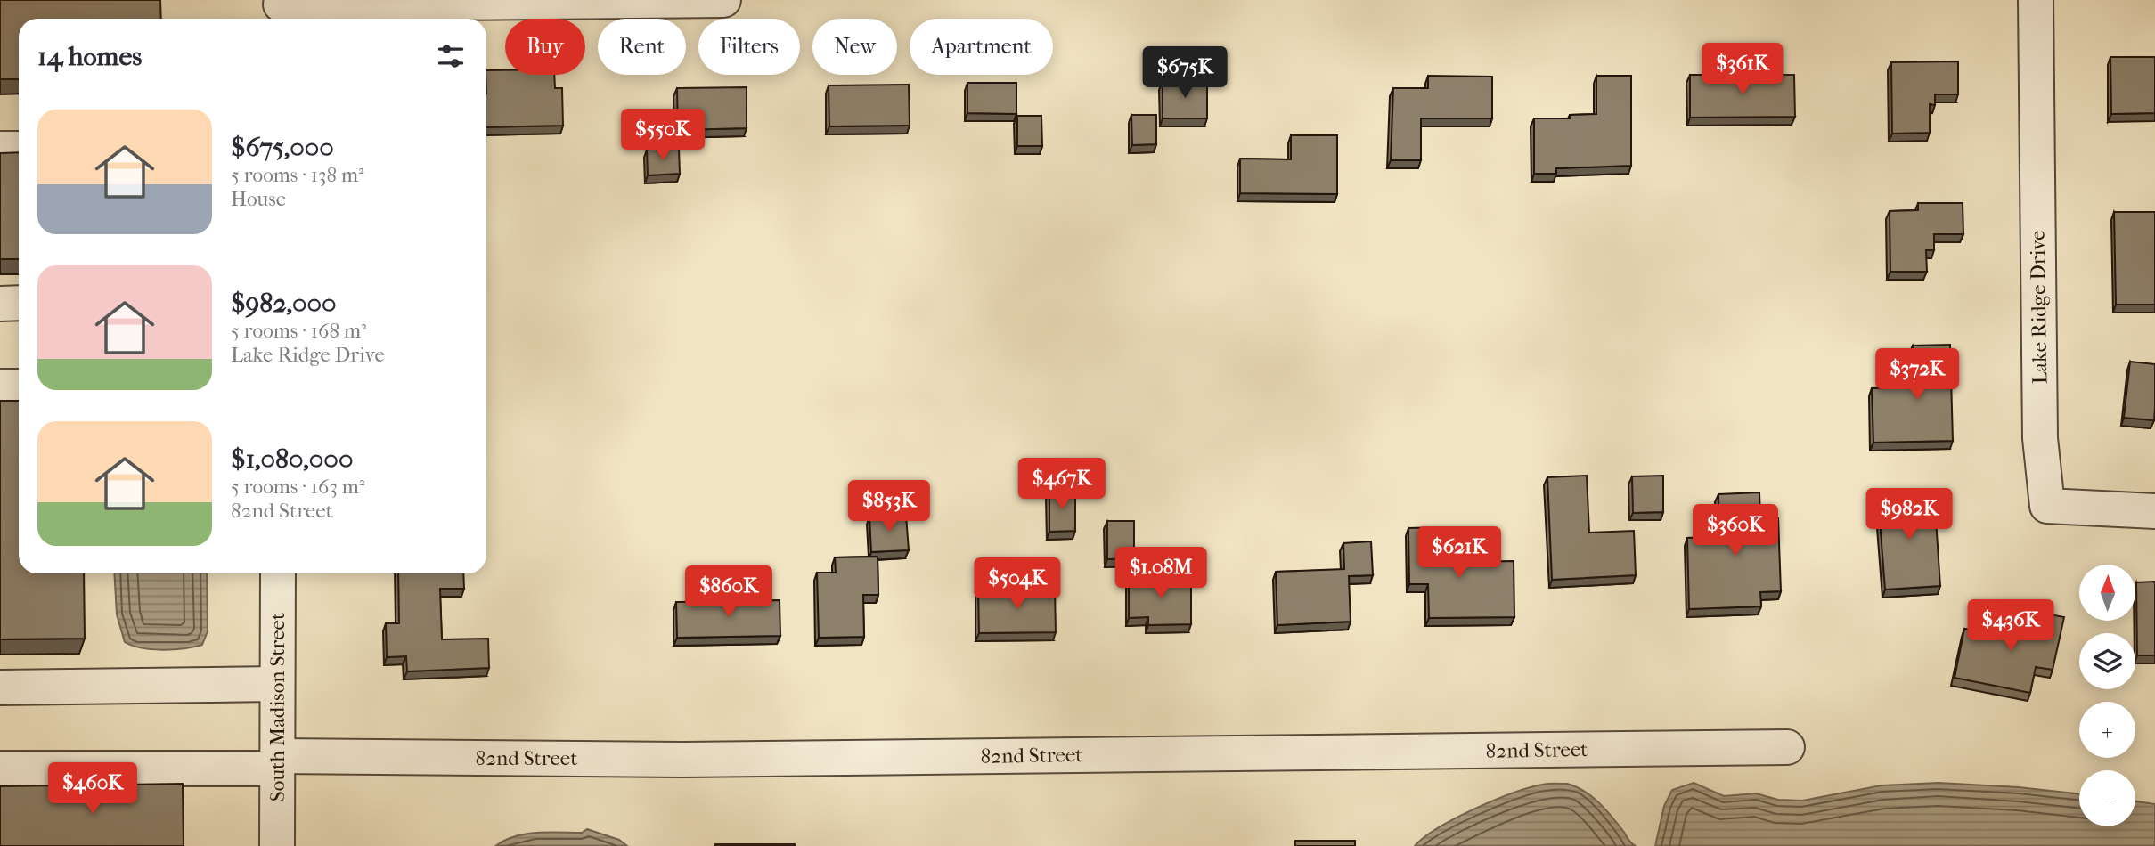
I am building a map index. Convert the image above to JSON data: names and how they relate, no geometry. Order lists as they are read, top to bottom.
{
  "streets": {
    "street": ["Lake Ridge Drive", "South Madison Street", "82nd Street"]
  },
  "crossings": [
    ["South Madison Street", "82nd Street"]
  ],
  "north": "top",
  "page": {
    "chip": [
      "Buy",
      "Rent",
      "Filters",
      "New",
      "Apartment"
    ],
    "heading": "14 homes",
    "price": [
      "$361K",
      "$675K",
      "$550K",
      "$372K",
      "$467K",
      "$853K",
      "$982K",
      "$360K",
      "$621K",
      "$1.08M",
      "$504K",
      "$860K",
      "$436K",
      "$460K"
    ],
    "list": [
      {
        "name": "$675,000",
        "note": "5 rooms · 138 m² · House"
      },
      {
        "name": "$982,000",
        "note": "5 rooms · 168 m² · Lake Ridge Drive"
      },
      {
        "name": "$1,080,000",
        "note": "5 rooms · 163 m² · 82nd Street"
      }
    ],
    "map_buttons": ["+", "−"]
  }
}
